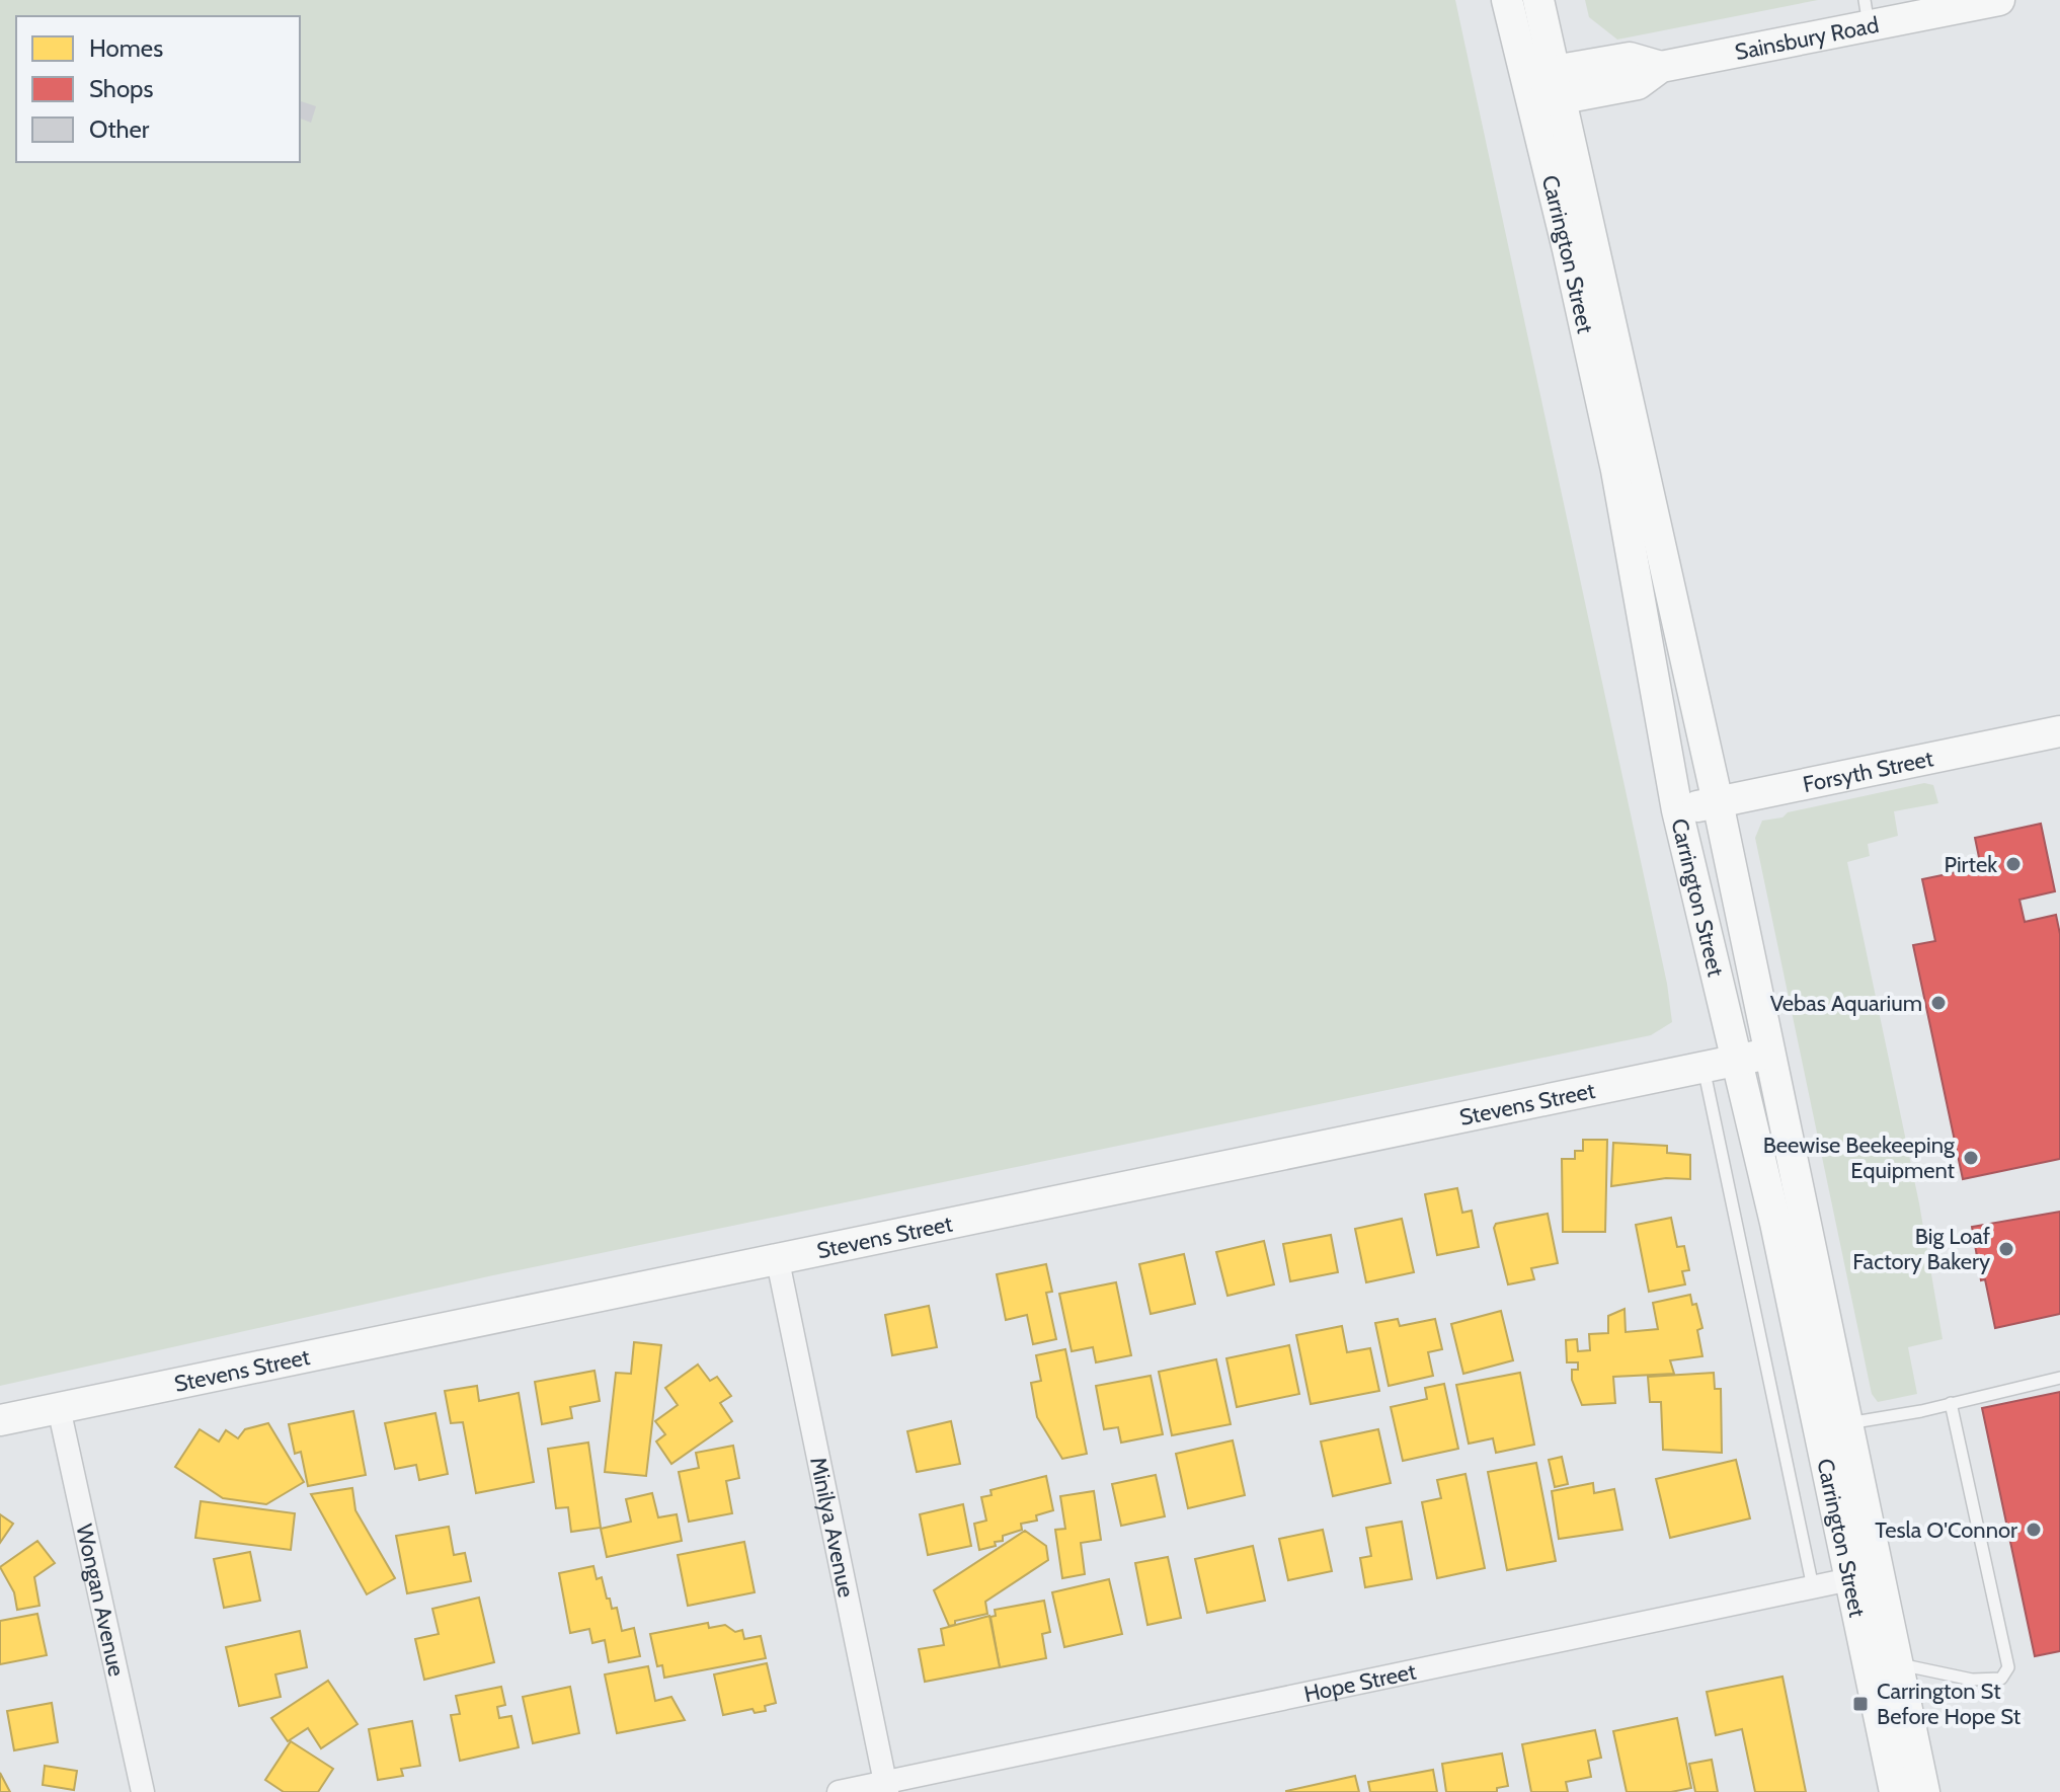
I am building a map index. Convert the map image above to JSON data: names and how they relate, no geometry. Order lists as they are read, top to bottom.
{
  "streets": {
    "main road": [
      "Sainsbury Road",
      "Carrington Street",
      "Forsyth Street",
      "Stevens Street"
    ],
    "street": ["Minilya Avenue", "Wongan Avenue", "Hope Street"]
  },
  "crossings": [
    ["Sainsbury Road", "Carrington Street"],
    ["Carrington Street", "Forsyth Street"],
    ["Carrington Street", "Stevens Street"],
    ["Carrington Street", "Hope Street"],
    ["Stevens Street", "Minilya Avenue"],
    ["Stevens Street", "Wongan Avenue"],
    ["Minilya Avenue", "Hope Street"]
  ],
  "places": {
    "other": [
      "Pirtek",
      "Vebas Aquarium",
      "Beewise Beekeeping Equipment",
      "Big Loaf Factory Bakery",
      "Tesla O'Connor"
    ],
    "transit": ["Carrington St Before Hope St"]
  },
  "legend": ["Homes", "Shops", "Other"]
}
